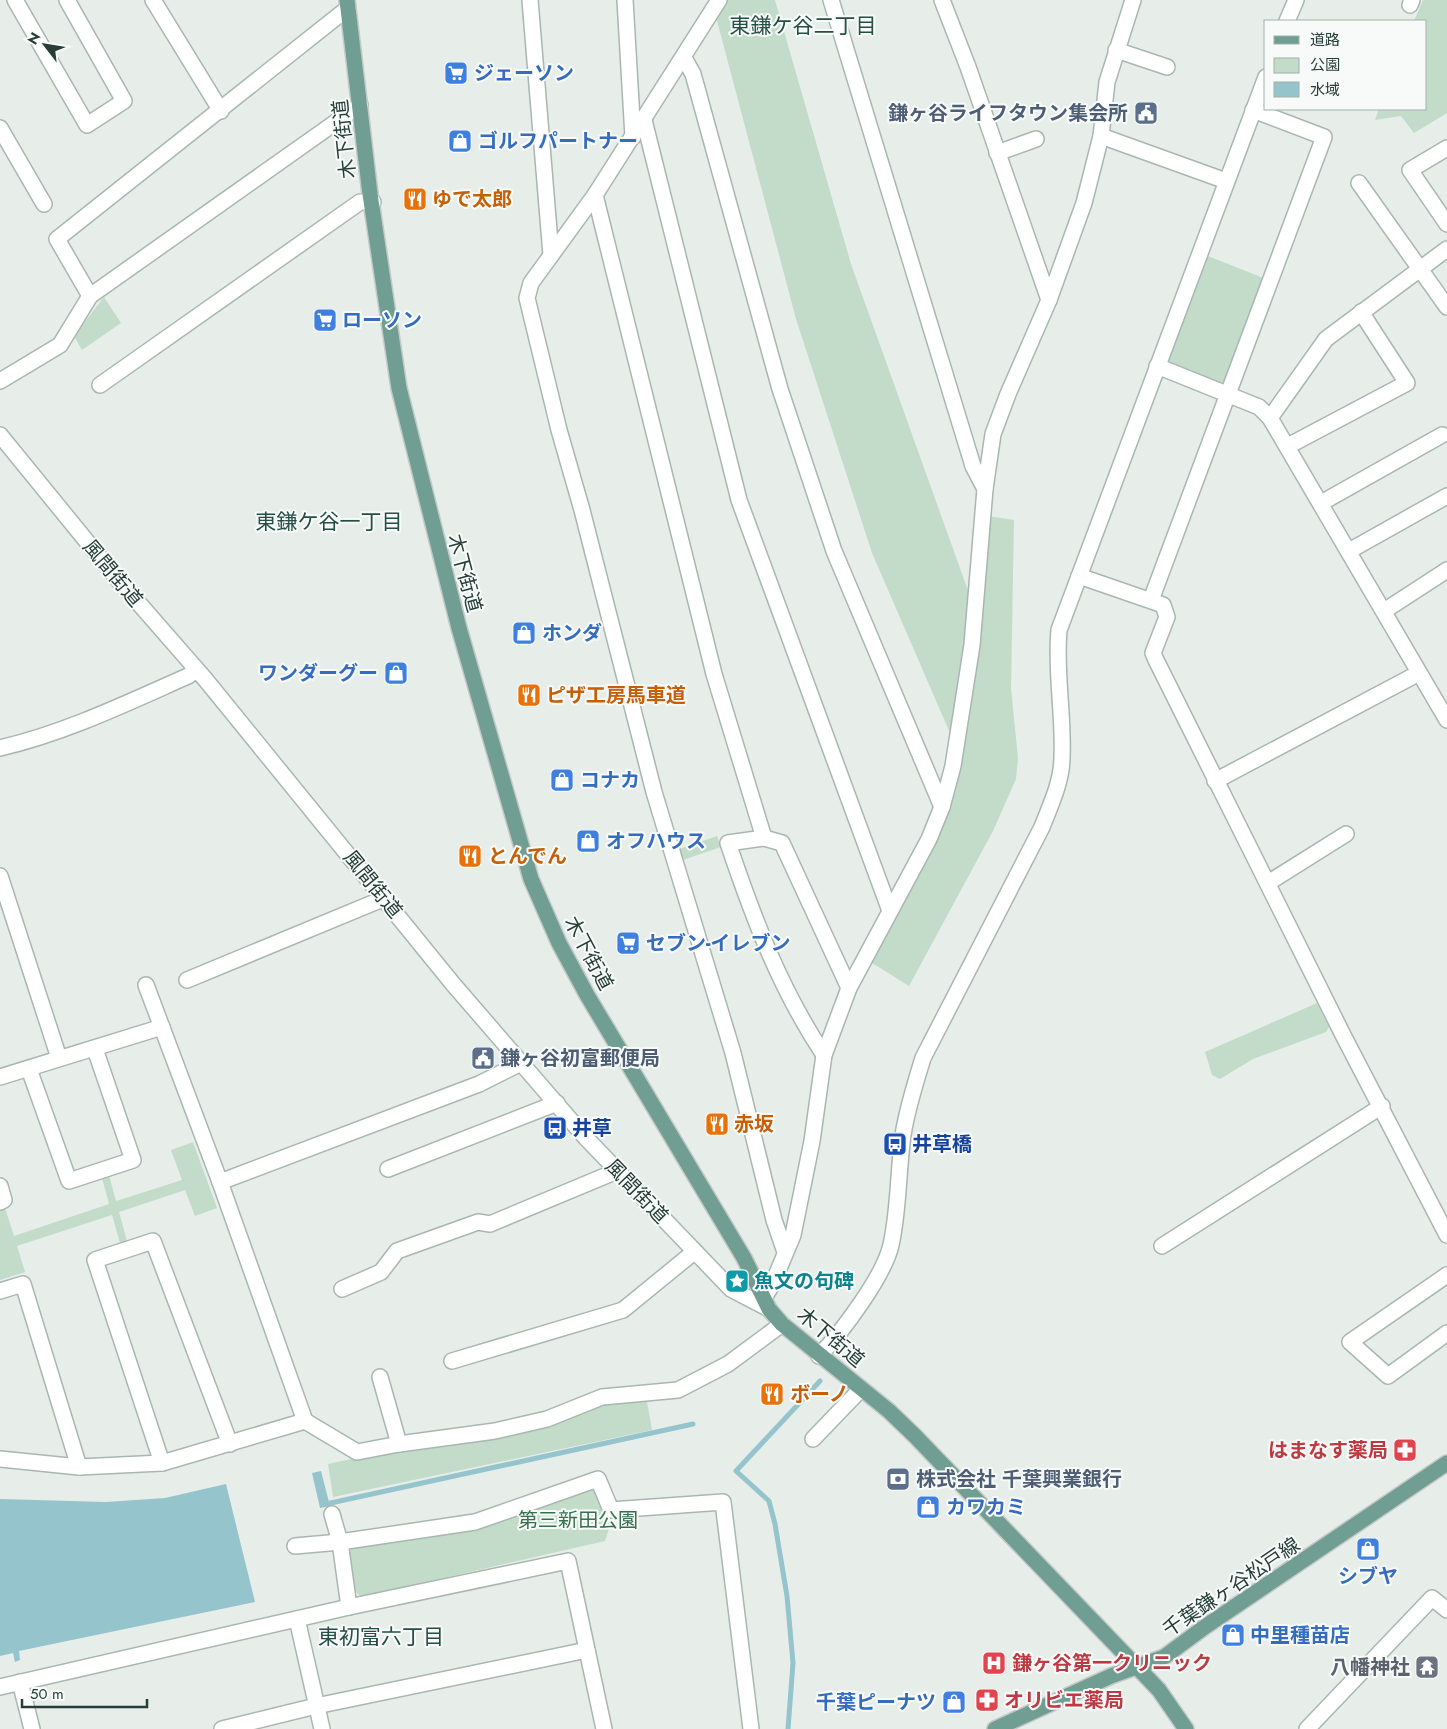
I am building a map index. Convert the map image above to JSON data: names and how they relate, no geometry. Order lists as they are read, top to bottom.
{
  "streets": {
    "main road": ["木下街道", "千葉鎌ヶ谷松戸線"],
    "street": ["風間街道"]
  },
  "crossings": [
    ["木下街道", "風間街道"],
    ["木下街道", "千葉鎌ヶ谷松戸線"]
  ],
  "districts": ["東鎌ケ谷二丁目", "東鎌ケ谷一丁目", "東初富六丁目"],
  "parks": ["第三新田公園"],
  "places": {
    "supermarket": ["ジェーソン", "ローソン", "セブン-イレブン"],
    "public building": ["鎌ヶ谷ライフタウン集会所", "鎌ヶ谷初富郵便局"],
    "shop": [
      "ゴルフパートナー",
      "ホンダ",
      "ワンダーグー",
      "コナカ",
      "オフハウス",
      "カワカミ",
      "シブヤ",
      "中里種苗店",
      "千葉ピーナツ"
    ],
    "restaurant": [
      "ゆで太郎",
      "ピザ工房馬車道",
      "とんでん",
      "赤坂",
      "ボーノ"
    ],
    "bus stop": ["井草", "井草橋"],
    "place": ["魚文の句碑"],
    "pharmacy": ["はまなす薬局", "オリビエ薬局"],
    "bank": ["株式会社 千葉興業銀行"],
    "hospital": ["鎌ヶ谷第一クリニック"],
    "temple": ["八幡神社"]
  },
  "legend": ["道路", "公園", "水域"],
  "scale_bar": "50 m",
  "north": "top left"
}
